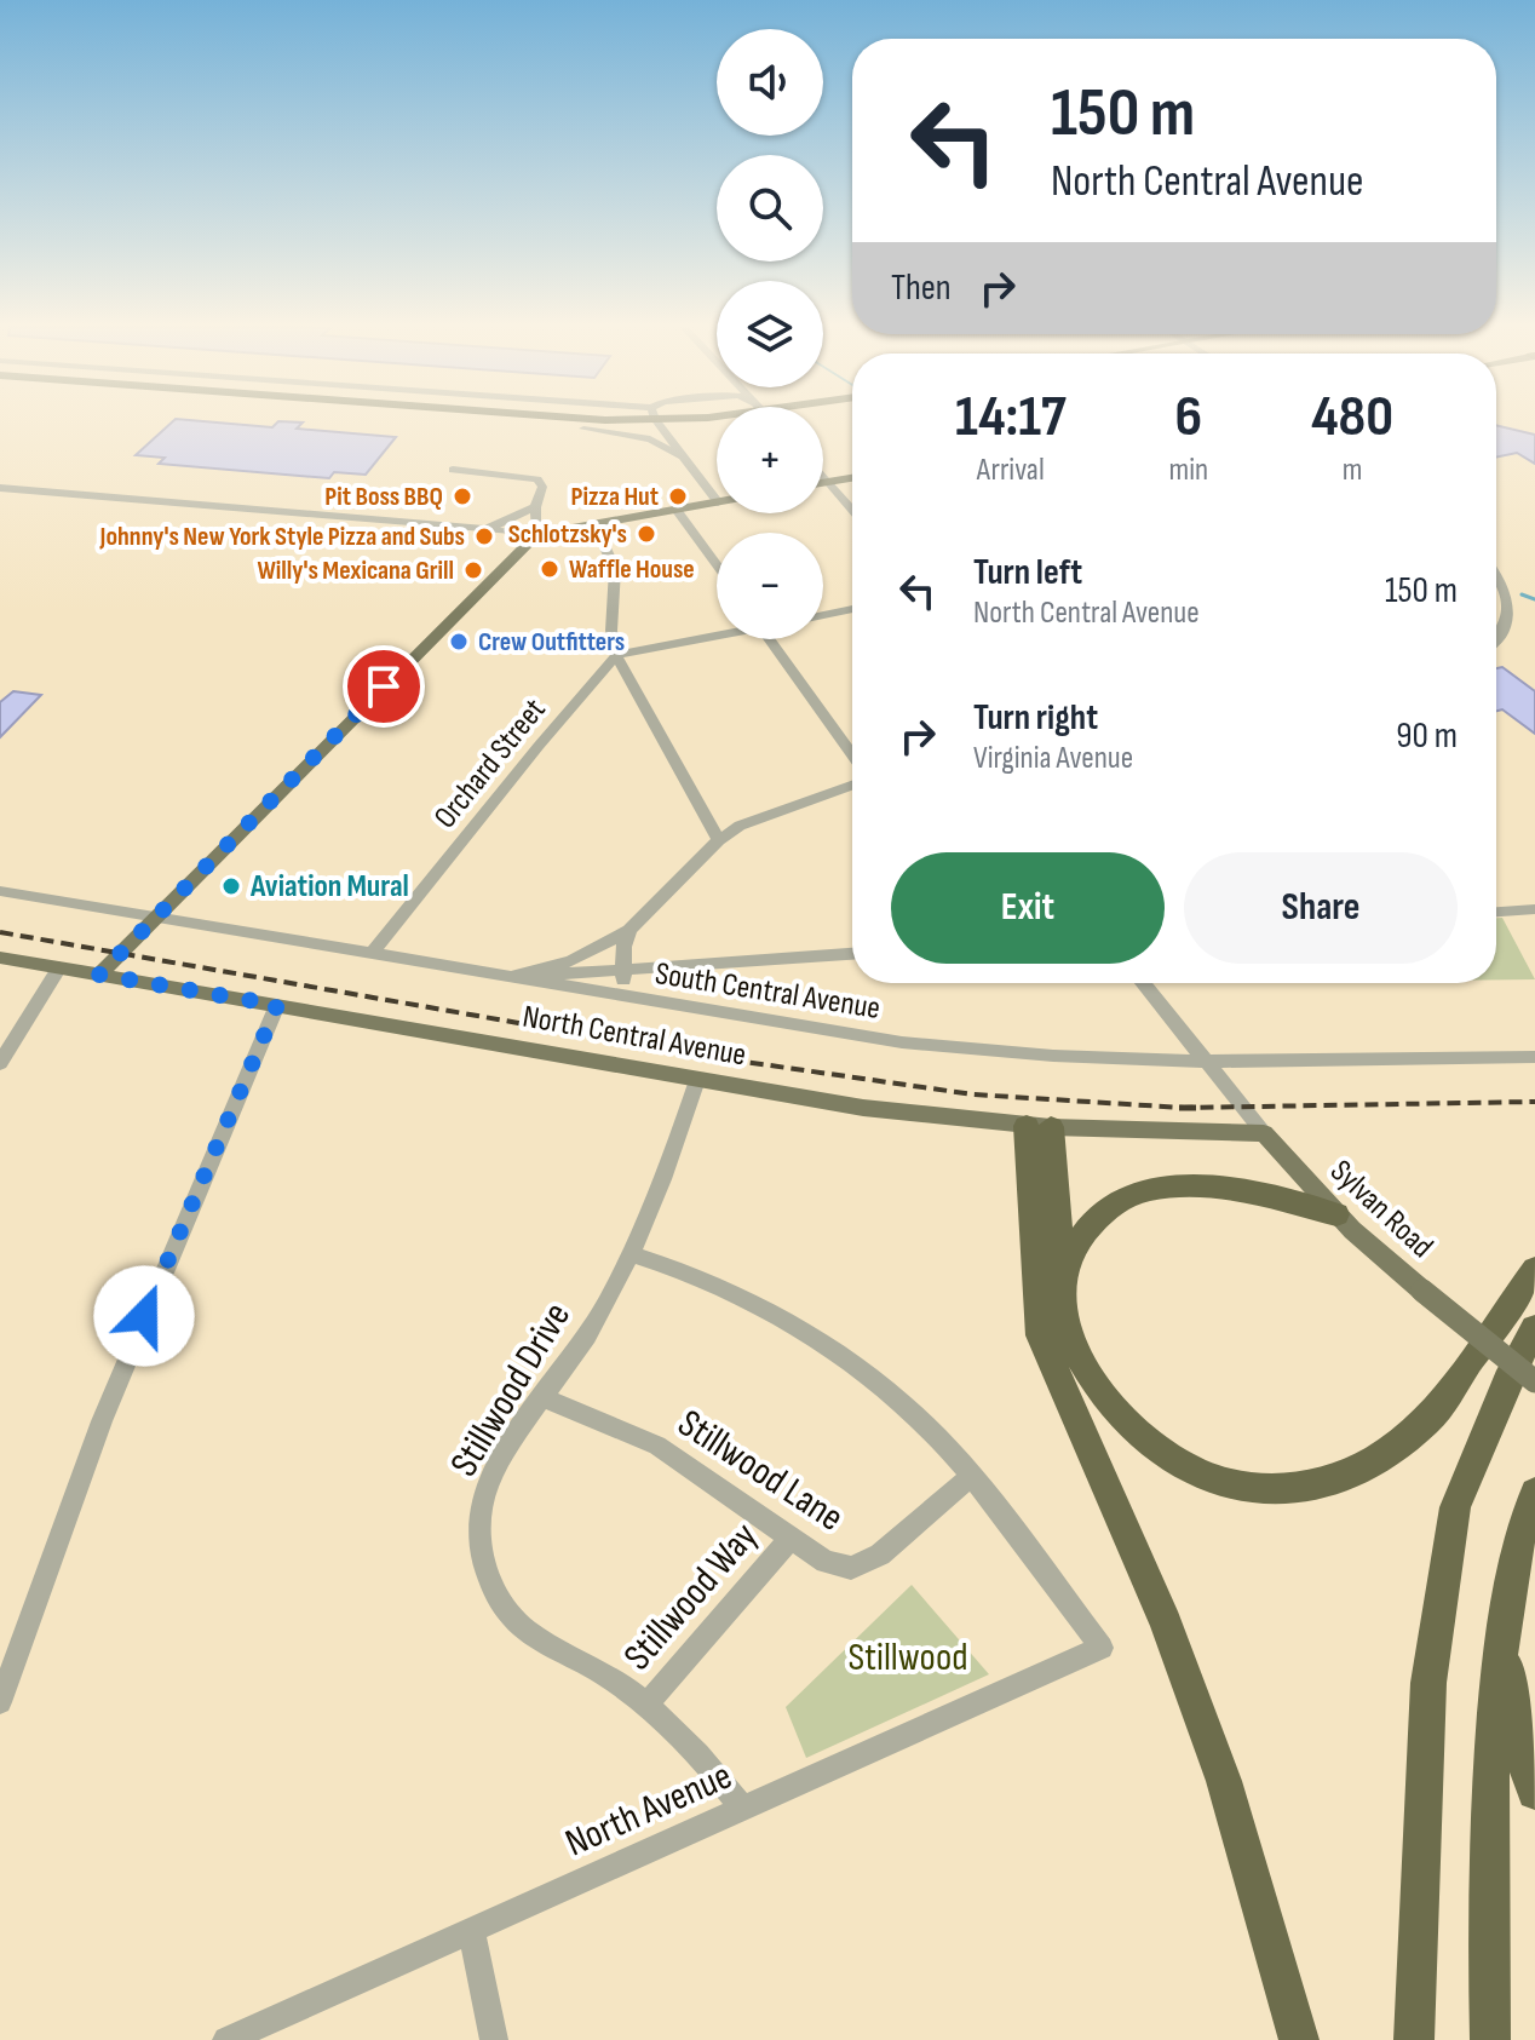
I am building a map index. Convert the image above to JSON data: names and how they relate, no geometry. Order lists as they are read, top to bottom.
{
  "streets": {
    "main road": ["North Central Avenue", "Sylvan Road"],
    "street": [
      "Orchard Street",
      "South Central Avenue",
      "Stillwood Drive",
      "Stillwood Lane",
      "Stillwood Way",
      "North Avenue"
    ]
  },
  "crossings": [
    ["Orchard Street", "South Central Avenue"],
    ["South Central Avenue", "Sylvan Road"],
    ["North Central Avenue", "Sylvan Road"],
    ["North Central Avenue", "Stillwood Drive"],
    ["Stillwood Drive", "Stillwood Lane"],
    ["Stillwood Drive", "Stillwood Way"],
    ["Stillwood Drive", "North Avenue"],
    ["Stillwood Lane", "Stillwood Way"],
    ["Stillwood Lane", "North Avenue"]
  ],
  "parks": ["Stillwood"],
  "places": [
    "Pit Boss BBQ",
    "Pizza Hut",
    "Schlotzsky's",
    "Johnny's New York Style Pizza and Subs",
    "Waffle House",
    "Willy's Mexicana Grill",
    "Crew Outfitters",
    "Aviation Mural"
  ],
  "page": {
    "map_buttons": ["+", "−"],
    "turn": ["150 m", "North Central Avenue"],
    "then": "Then",
    "eta": [
      "14:17",
      "Arrival",
      "6",
      "min",
      "480",
      "m"
    ],
    "list": [
      {
        "name": "Turn left",
        "note": "North Central Avenue",
        "value": "150 m"
      },
      {
        "name": "Turn right",
        "note": "Virginia Avenue",
        "value": "90 m"
      }
    ],
    "buttons": ["Exit", "Share"]
  }
}
